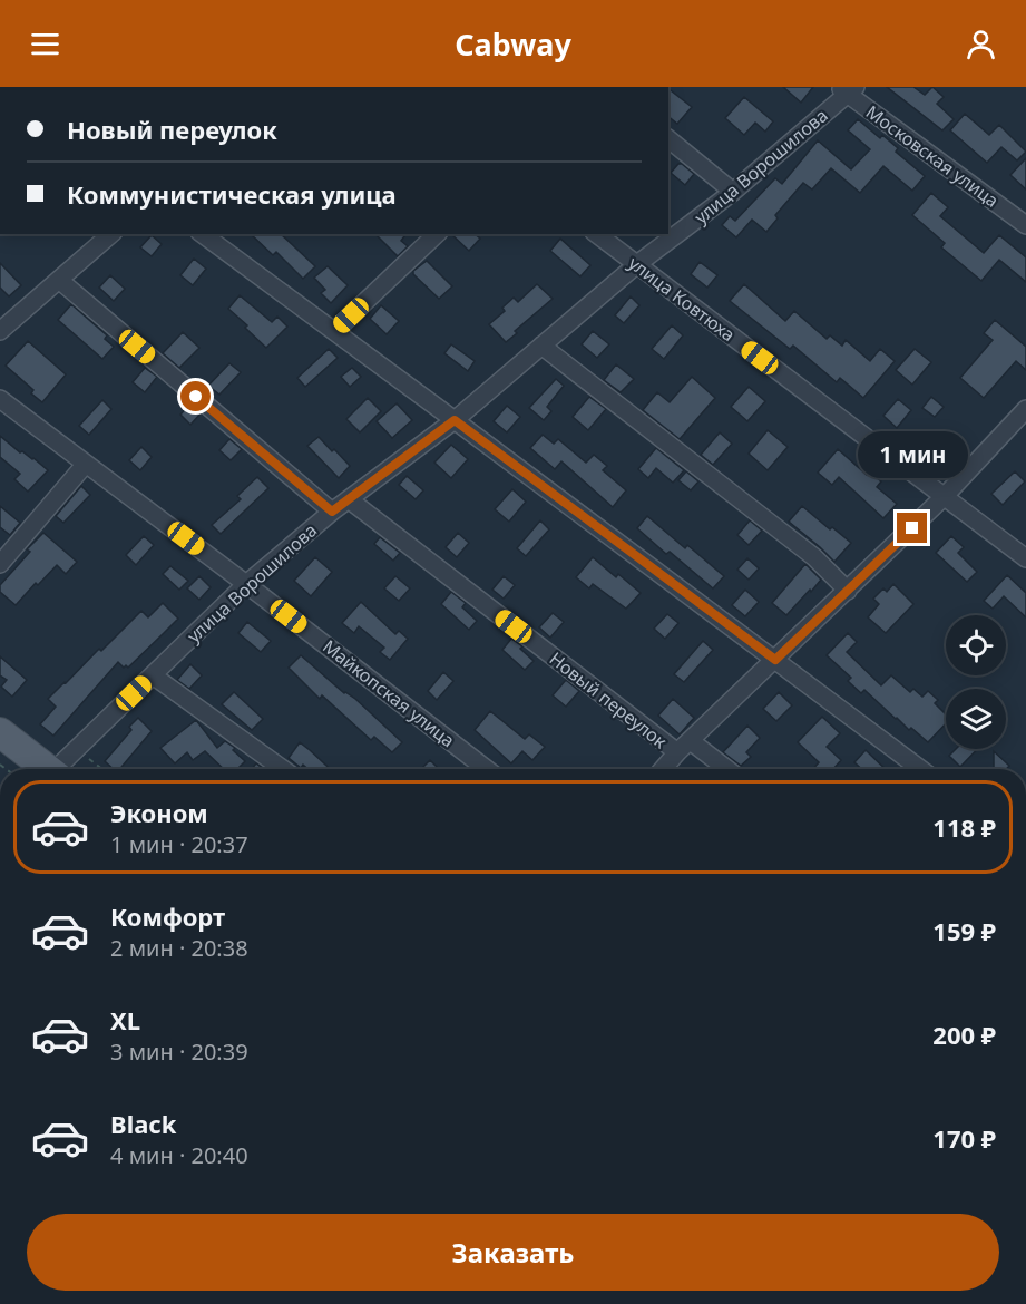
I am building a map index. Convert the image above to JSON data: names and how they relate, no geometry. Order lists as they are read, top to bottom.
{
  "streets": {
    "street": [
      "Московская улица",
      "улица Ворошилова",
      "улица Ковтюха",
      "Майкопская улица",
      "Новый переулок"
    ]
  },
  "crossings": [
    ["Московская улица", "улица Ворошилова"],
    ["улица Ворошилова", "улица Ковтюха"],
    ["улица Ворошилова", "Майкопская улица"],
    ["улица Ворошилова", "Новый переулок"]
  ],
  "page": {
    "header": "Cabway",
    "banner": ["Новый переулок", "Коммунистическая улица"],
    "bubble": "1 мин",
    "list": [
      {
        "name": "Эконом",
        "note": "1 мин · 20:37",
        "value": "118 ₽"
      },
      {
        "name": "Комфорт",
        "note": "2 мин · 20:38",
        "value": "159 ₽"
      },
      {
        "name": "XL",
        "note": "3 мин · 20:39",
        "value": "200 ₽"
      },
      {
        "name": "Black",
        "note": "4 мин · 20:40",
        "value": "170 ₽"
      }
    ],
    "buttons": "Заказать"
  }
}
